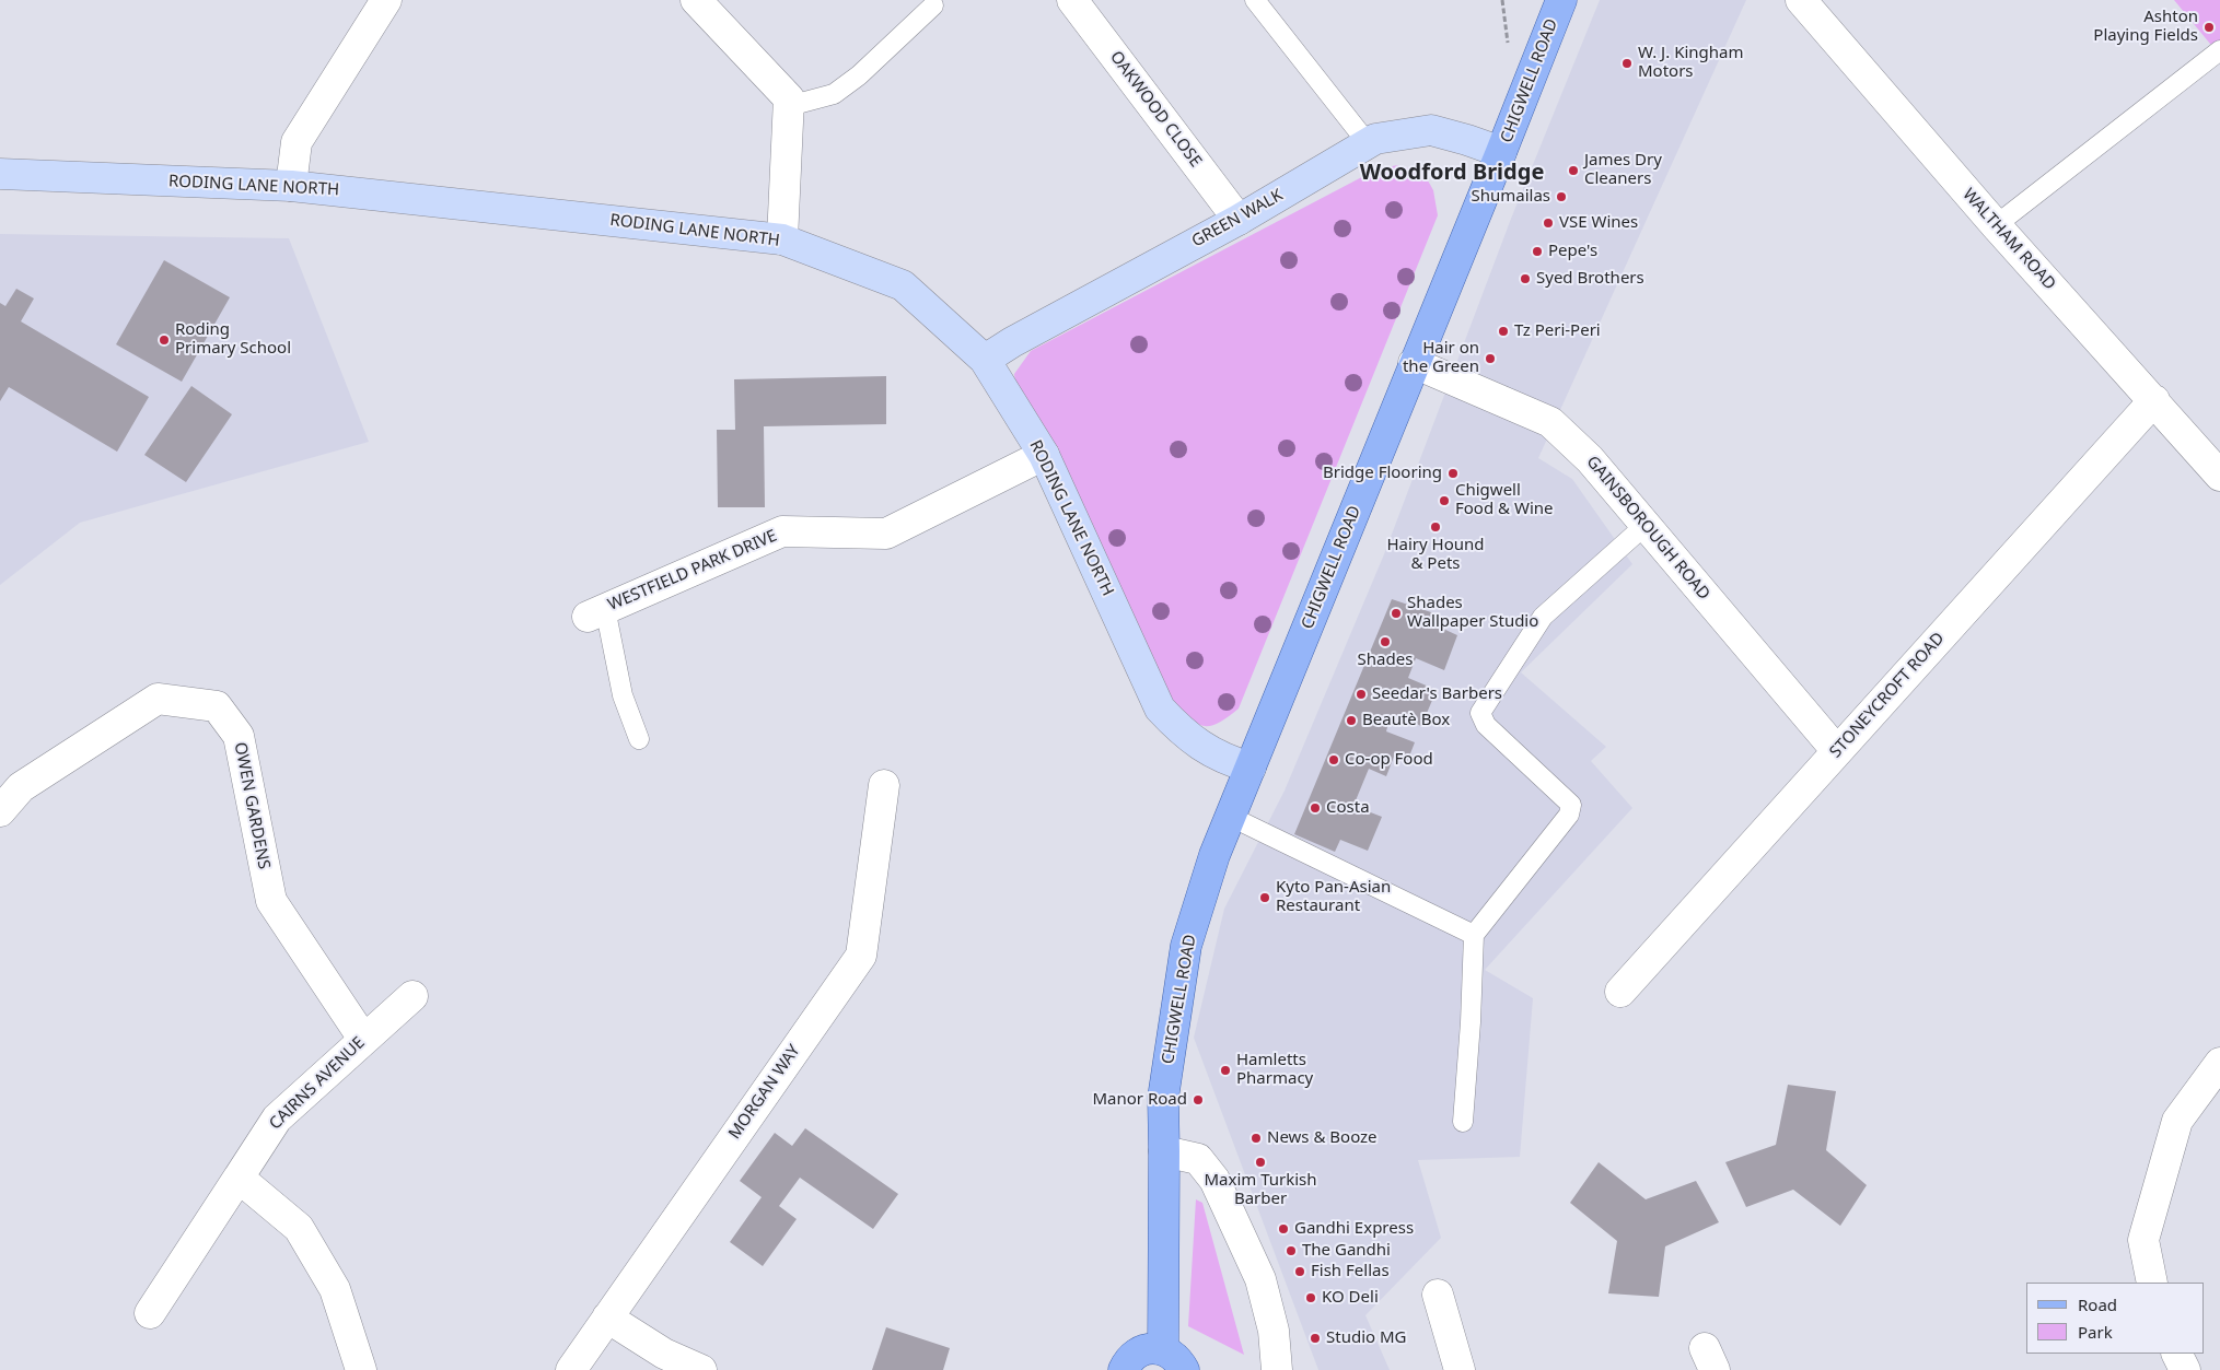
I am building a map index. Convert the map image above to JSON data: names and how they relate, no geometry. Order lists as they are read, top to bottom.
{
  "streets": {
    "main road": ["CHIGWELL ROAD"],
    "street": [
      "OAKWOOD CLOSE",
      "RODING LANE NORTH",
      "GREEN WALK",
      "WALTHAM ROAD",
      "GAINSBOROUGH ROAD",
      "WESTFIELD PARK DRIVE",
      "STONEYCROFT ROAD",
      "OWEN GARDENS",
      "CAIRNS AVENUE",
      "MORGAN WAY"
    ]
  },
  "crossings": [
    ["CHIGWELL ROAD", "RODING LANE NORTH"],
    ["CHIGWELL ROAD", "GREEN WALK"],
    ["CHIGWELL ROAD", "GAINSBOROUGH ROAD"],
    ["OAKWOOD CLOSE", "GREEN WALK"],
    ["RODING LANE NORTH", "GREEN WALK"],
    ["RODING LANE NORTH", "WESTFIELD PARK DRIVE"],
    ["WALTHAM ROAD", "STONEYCROFT ROAD"],
    ["GAINSBOROUGH ROAD", "STONEYCROFT ROAD"],
    ["OWEN GARDENS", "CAIRNS AVENUE"]
  ],
  "districts": ["Woodford Bridge"],
  "places": [
    "Ashton Playing Fields",
    "W. J. Kingham Motors",
    "James Dry Cleaners",
    "Shumailas",
    "VSE Wines",
    "Pepe's",
    "Syed Brothers",
    "Tz Peri-Peri",
    "Roding Primary School",
    "Hair on the Green",
    "Bridge Flooring",
    "Chigwell Food & Wine",
    "Hairy Hound & Pets",
    "Shades Wallpaper Studio",
    "Shades",
    "Seedar's Barbers",
    "Beautè Box",
    "Co-op Food",
    "Costa",
    "Kyto Pan-Asian Restaurant",
    "Hamletts Pharmacy",
    "Manor Road",
    "News & Booze",
    "Maxim Turkish Barber",
    "Gandhi Express",
    "The Gandhi",
    "Fish Fellas",
    "KO Deli",
    "Studio MG"
  ],
  "legend": ["Road", "Park"]
}
